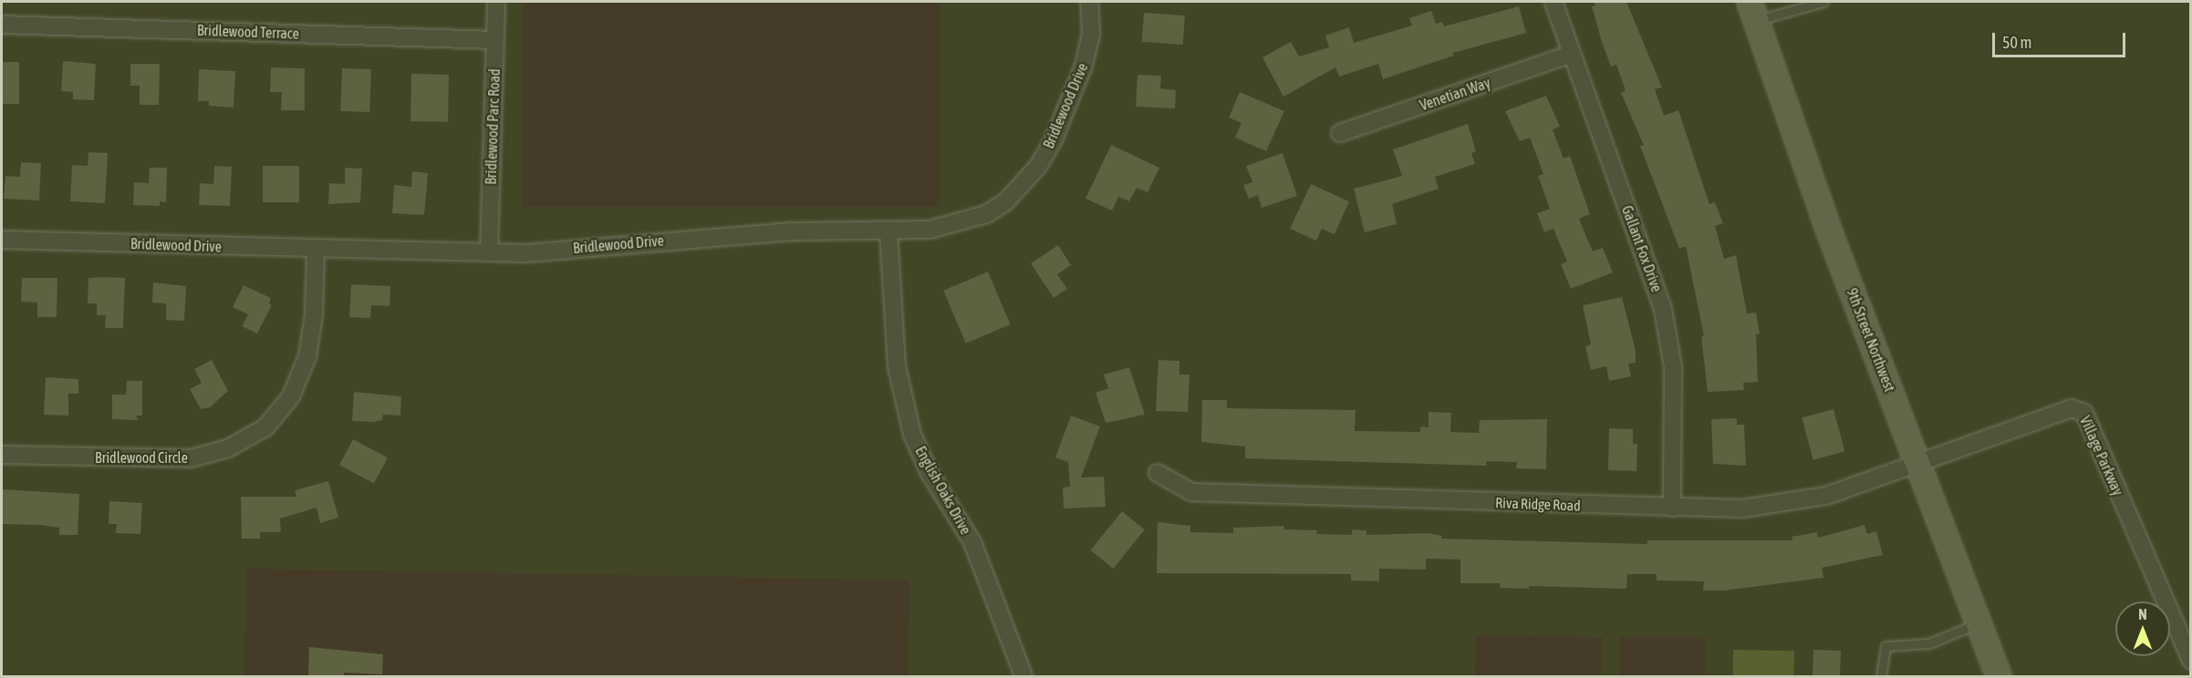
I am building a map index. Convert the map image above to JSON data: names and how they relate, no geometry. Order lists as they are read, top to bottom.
{
  "streets": {
    "street": [
      "Bridlewood Terrace",
      "Venetian Way",
      "Bridlewood Drive",
      "Bridlewood Parc Road",
      "Gallant Fox Drive",
      "9th Street Northwest",
      "Village Parkway",
      "Bridlewood Circle",
      "English Oaks Drive",
      "Riva Ridge Road"
    ]
  },
  "crossings": [
    ["Bridlewood Terrace", "Bridlewood Parc Road"],
    ["Venetian Way", "Gallant Fox Drive"],
    ["Bridlewood Drive", "Bridlewood Parc Road"],
    ["Bridlewood Drive", "Bridlewood Circle"],
    ["Bridlewood Drive", "English Oaks Drive"],
    ["Gallant Fox Drive", "Riva Ridge Road"],
    ["9th Street Northwest", "Village Parkway"],
    ["9th Street Northwest", "Riva Ridge Road"],
    ["Village Parkway", "Riva Ridge Road"]
  ],
  "scale_bar": "50 m",
  "north": "top"
}
